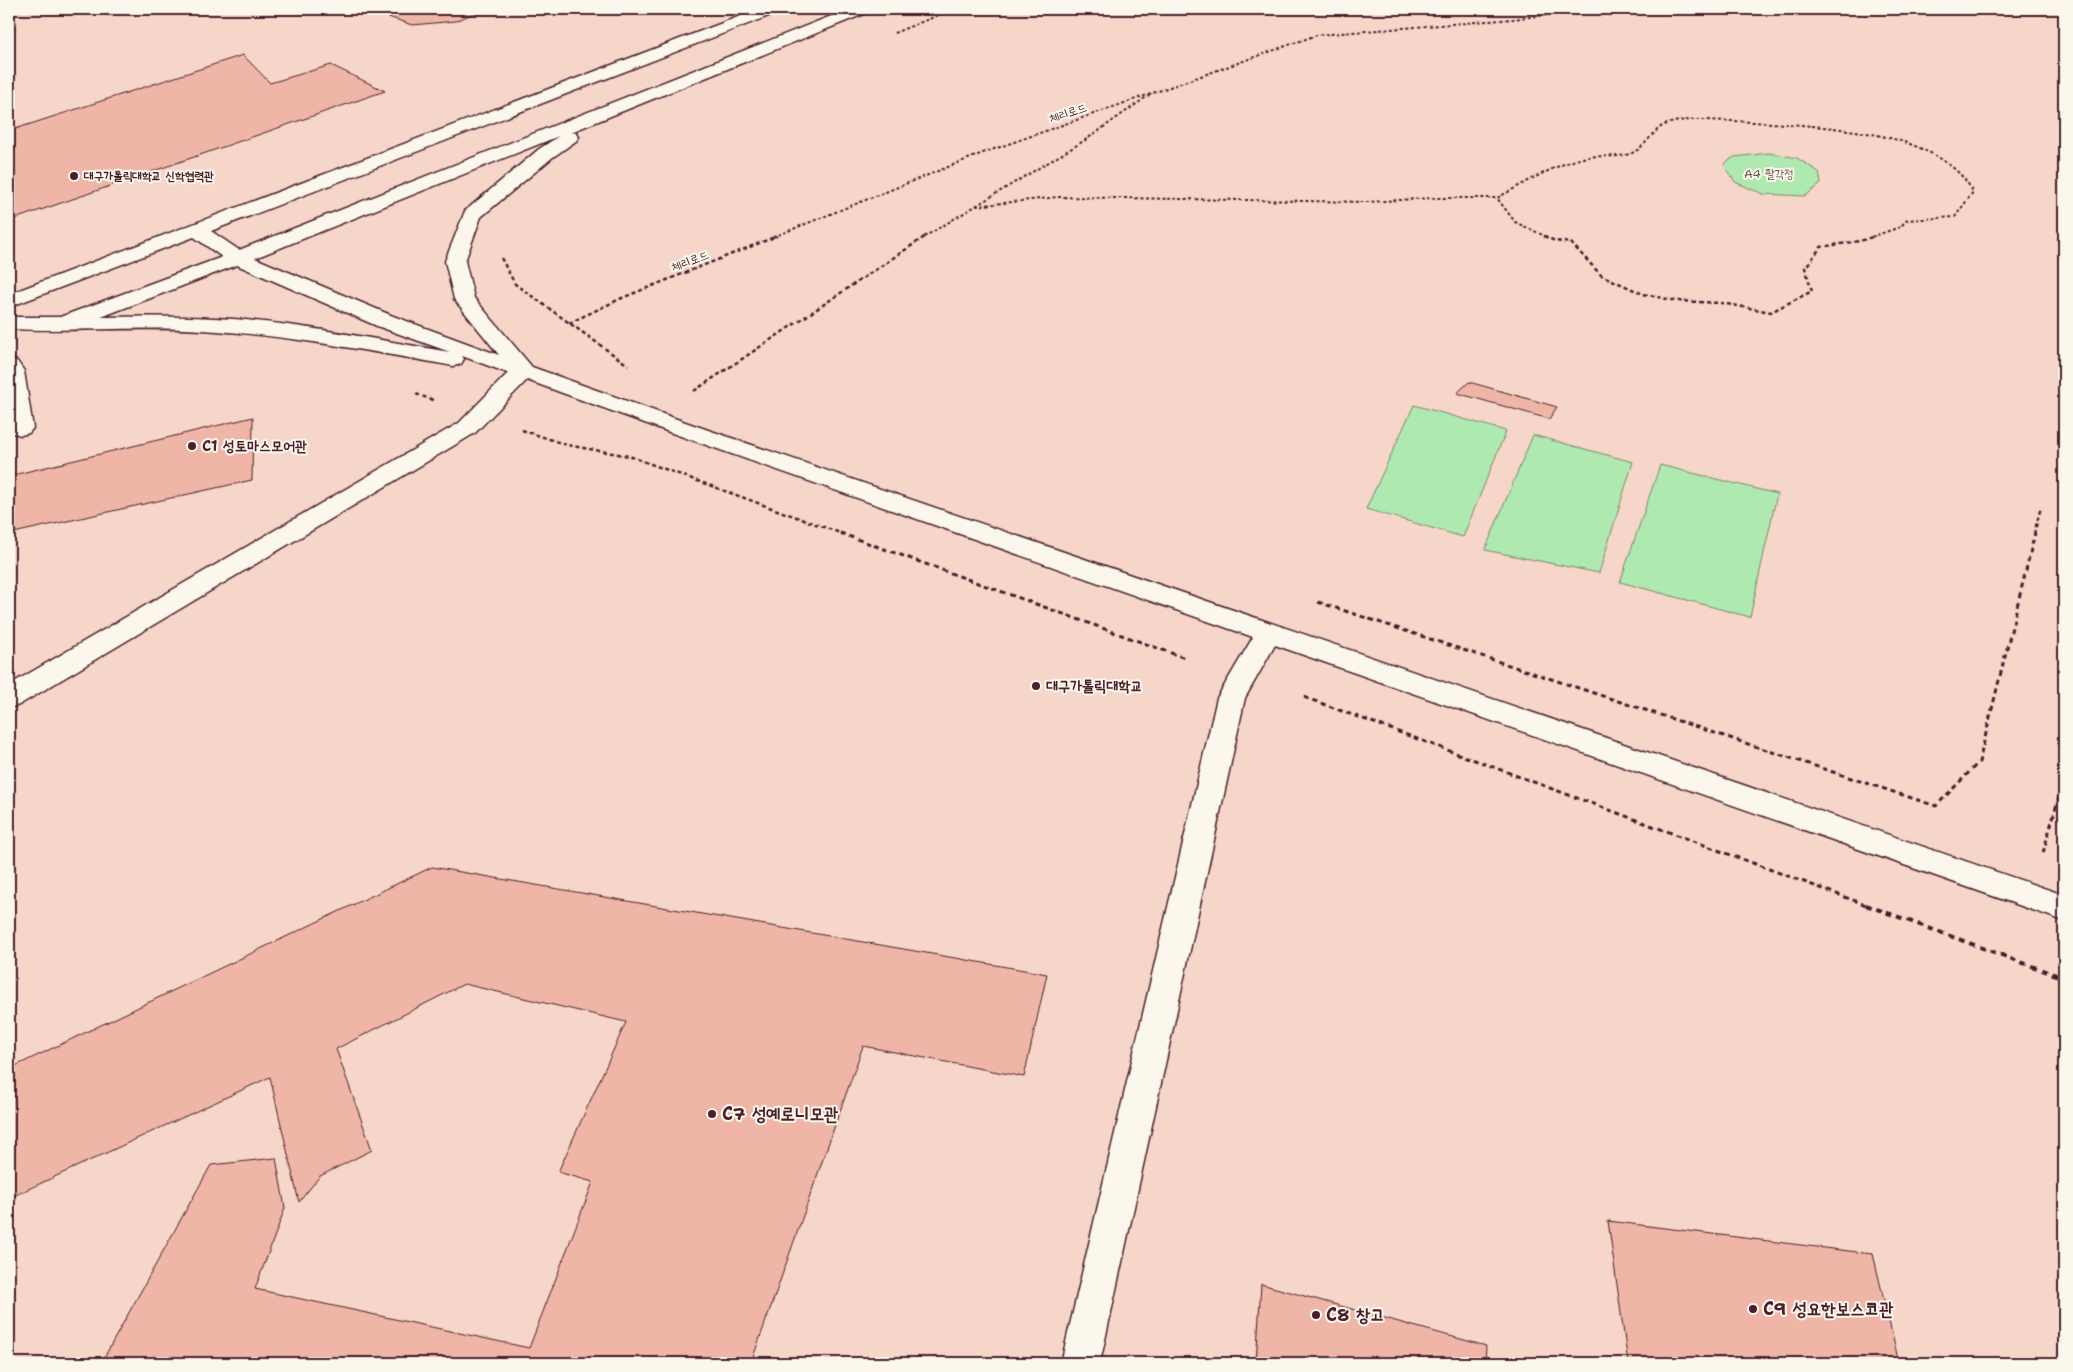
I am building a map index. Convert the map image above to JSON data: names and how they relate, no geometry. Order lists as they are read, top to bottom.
{
  "streets": {
    "path": ["체리로드"]
  },
  "parks": ["A4 팔각정"],
  "places": [
    "대구가톨릭대학교 신학협력관",
    "C1 성토마스모어관",
    "대구가톨릭대학교",
    "C7 성예로니모관",
    "C9 성요한보스코관",
    "C8 창고"
  ]
}
